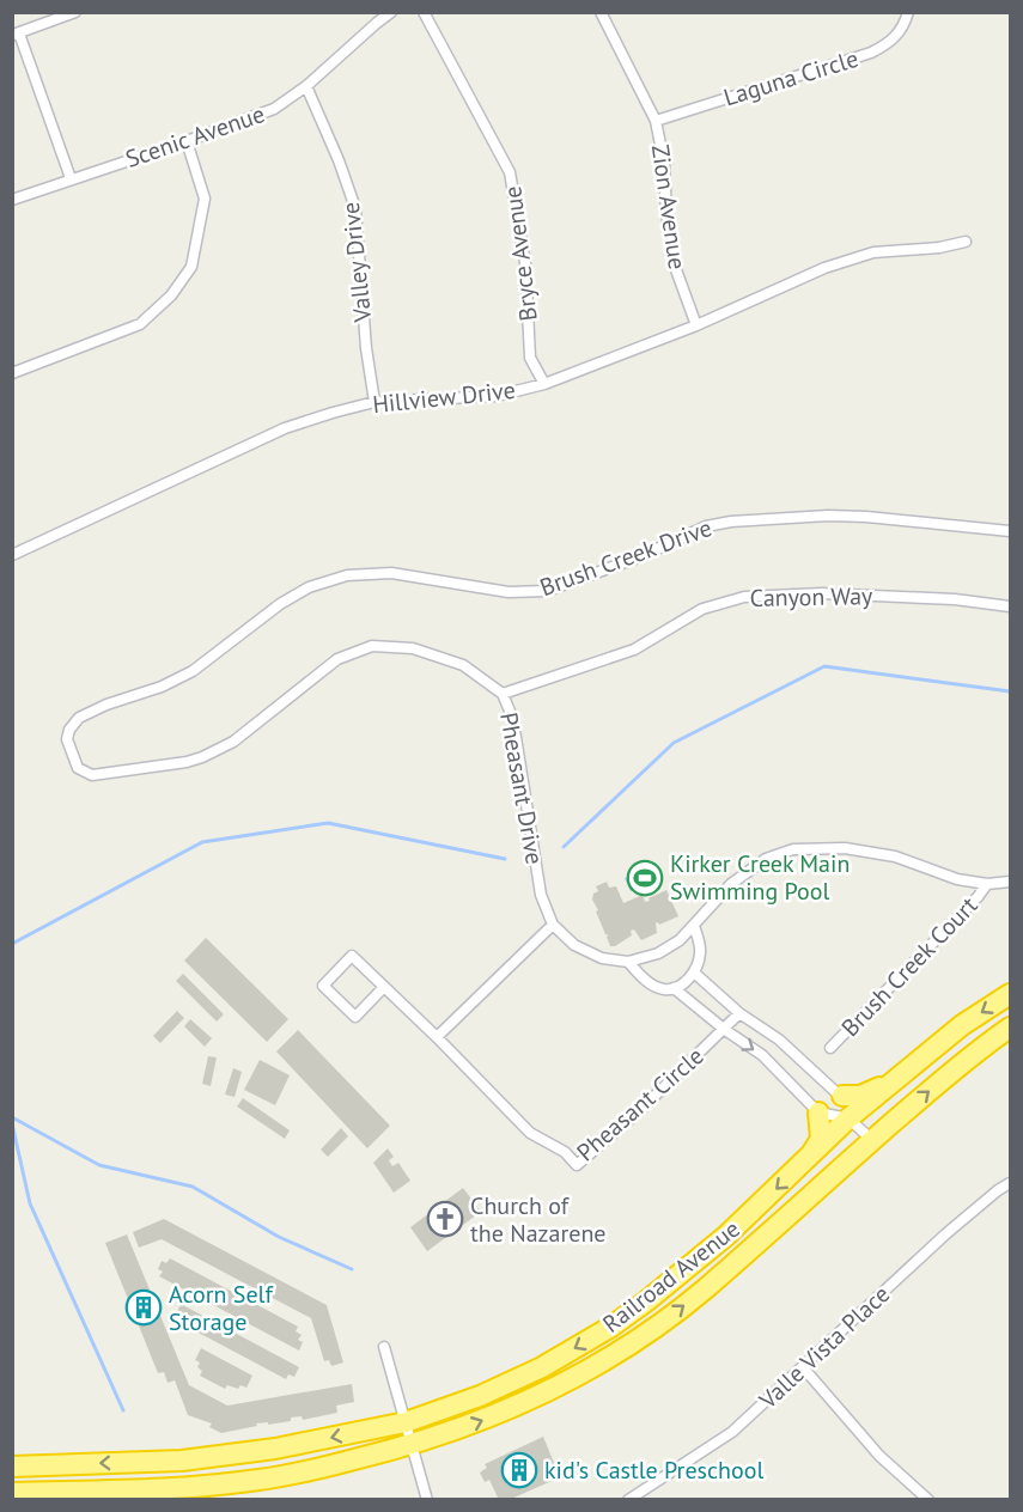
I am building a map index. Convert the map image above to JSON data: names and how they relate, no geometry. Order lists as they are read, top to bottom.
{
  "streets": {
    "highway": ["Railroad Avenue"],
    "street": [
      "Laguna Circle",
      "Scenic Avenue",
      "Zion Avenue",
      "Bryce Avenue",
      "Valley Drive",
      "Hillview Drive",
      "Brush Creek Drive",
      "Canyon Way",
      "Pheasant Drive",
      "Brush Creek Court",
      "Pheasant Circle",
      "Valle Vista Place"
    ]
  },
  "crossings": [
    ["Laguna Circle", "Zion Avenue"],
    ["Scenic Avenue", "Valley Drive"],
    ["Zion Avenue", "Hillview Drive"],
    ["Bryce Avenue", "Hillview Drive"],
    ["Valley Drive", "Hillview Drive"],
    ["Brush Creek Drive", "Pheasant Drive"],
    ["Canyon Way", "Pheasant Drive"]
  ],
  "places": {
    "sports": ["Kirker Creek Main Swimming Pool"],
    "church": ["Church of the Nazarene"],
    "building": ["Acorn Self Storage", "kid's Castle Preschool"]
  }
}
